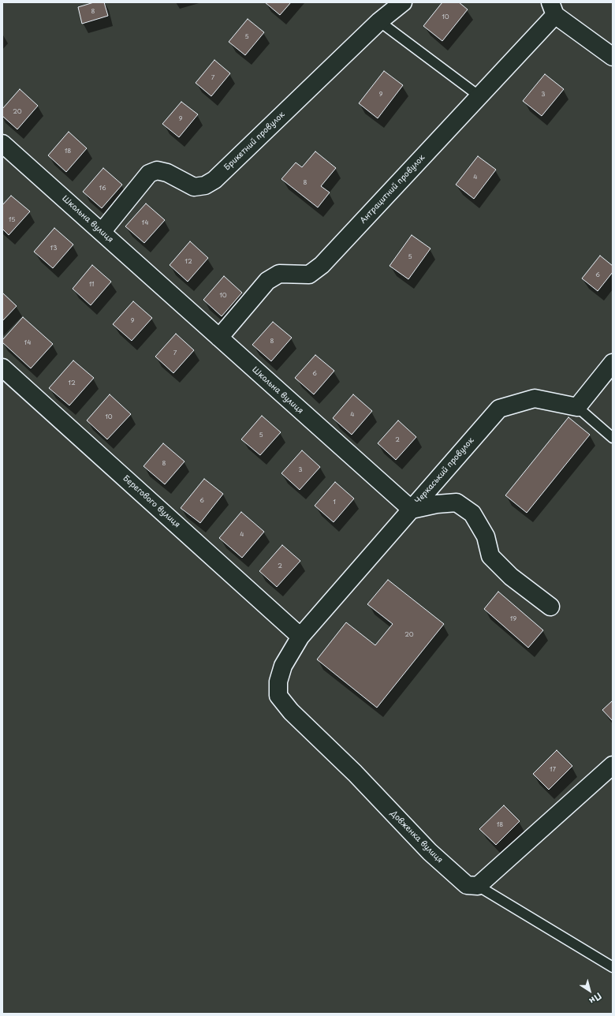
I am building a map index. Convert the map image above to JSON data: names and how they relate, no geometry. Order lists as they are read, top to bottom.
{
  "streets": {
    "street": [
      "Брикетний провулок",
      "Антрацитний провулок",
      "Школьна вулиця",
      "Черкаський провулок",
      "Берегового вулиця",
      "Довженка вулиця"
    ]
  },
  "crossings": [
    ["Брикетний провулок", "Школьна вулиця"],
    ["Антрацитний провулок", "Школьна вулиця"],
    ["Школьна вулиця", "Черкаський провулок"],
    ["Черкаський провулок", "Берегового вулиця"],
    ["Черкаський провулок", "Довженка вулиця"],
    ["Берегового вулиця", "Довженка вулиця"]
  ],
  "house_numbers": [
    "8",
    "10",
    "5",
    "7",
    "9",
    "3",
    "20",
    "9",
    "18",
    "4",
    "8",
    "16",
    "15",
    "14",
    "13",
    "5",
    "12",
    "6",
    "11",
    "10",
    "9",
    "8",
    "14",
    "7",
    "6",
    "12",
    "4",
    "10",
    "5",
    "2",
    "8",
    "3",
    "6",
    "1",
    "4",
    "2",
    "19",
    "20",
    "17",
    "18"
  ],
  "north": "bottom right"
}
